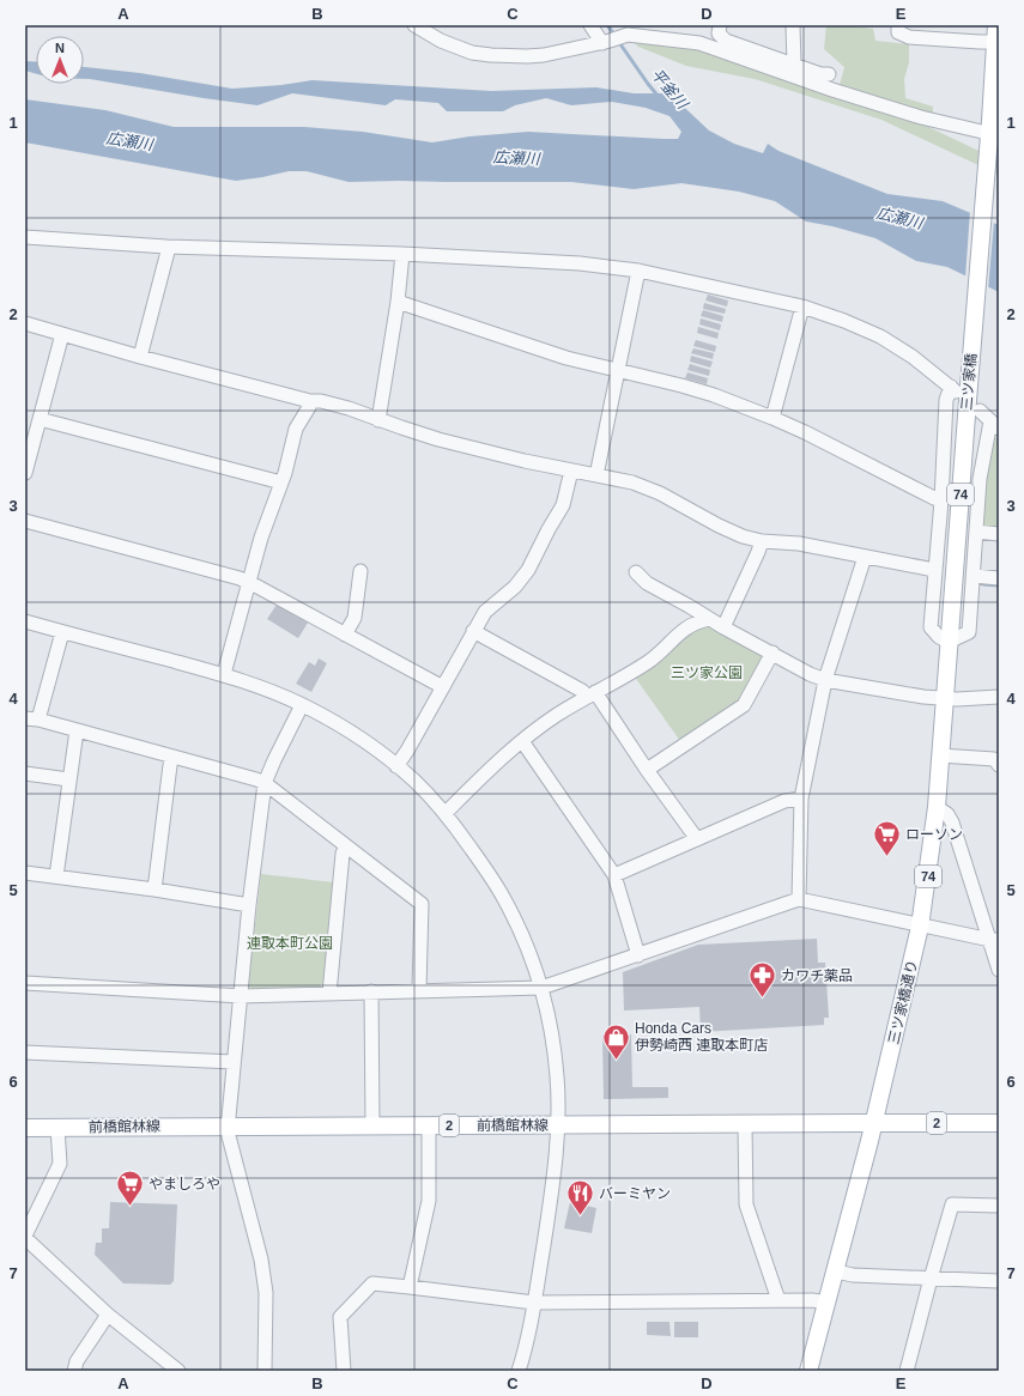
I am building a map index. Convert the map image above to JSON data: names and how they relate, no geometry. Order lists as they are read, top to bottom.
{
  "streets": {
    "main road": [
      "三ツ家橋",
      "74",
      "三ツ家橋通り",
      "2",
      "前橋館林線"
    ]
  },
  "crossings": [
    ["三ツ家橋", "74"],
    ["三ツ家橋", "三ツ家橋通り"],
    ["三ツ家橋通り", "前橋館林線"]
  ],
  "water": ["平釜川", "広瀬川"],
  "parks": ["三ツ家公園", "連取本町公園"],
  "places": {
    "supermarket": ["ローソン", "やましろや"],
    "pharmacy": ["カワチ薬品"],
    "shop": ["Honda Cars 伊勢崎西 連取本町店"],
    "restaurant": ["バーミヤン"]
  },
  "north": "top",
  "grid": {
    "columns": [
      "A",
      "B",
      "C",
      "D",
      "E"
    ],
    "rows": [
      "1",
      "2",
      "3",
      "4",
      "5",
      "6",
      "7"
    ]
  }
}
